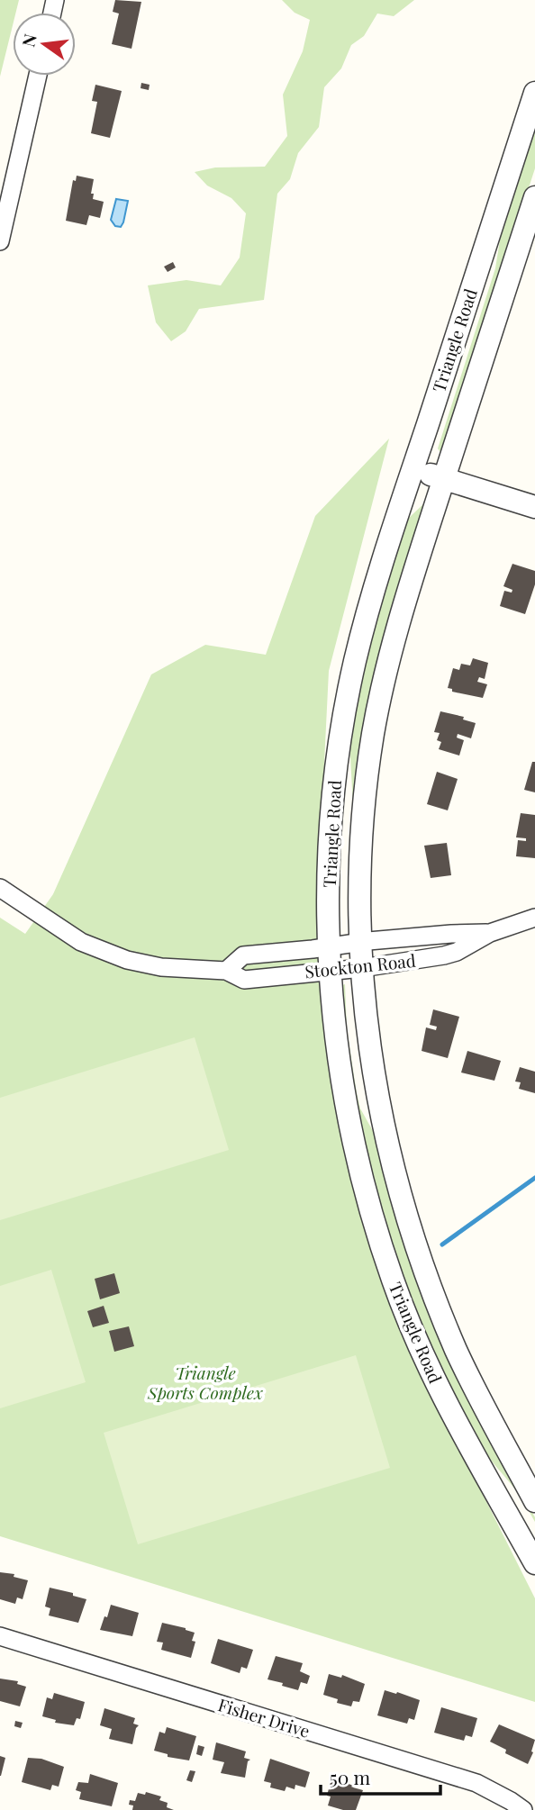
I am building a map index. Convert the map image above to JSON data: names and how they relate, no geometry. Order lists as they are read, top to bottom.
{
  "streets": {
    "street": ["Triangle Road", "Stockton Road", "Fisher Drive"]
  },
  "crossings": [
    ["Triangle Road", "Stockton Road"]
  ],
  "parks": ["Triangle Sports Complex"],
  "scale_bar": "50 m",
  "north": "left"
}
